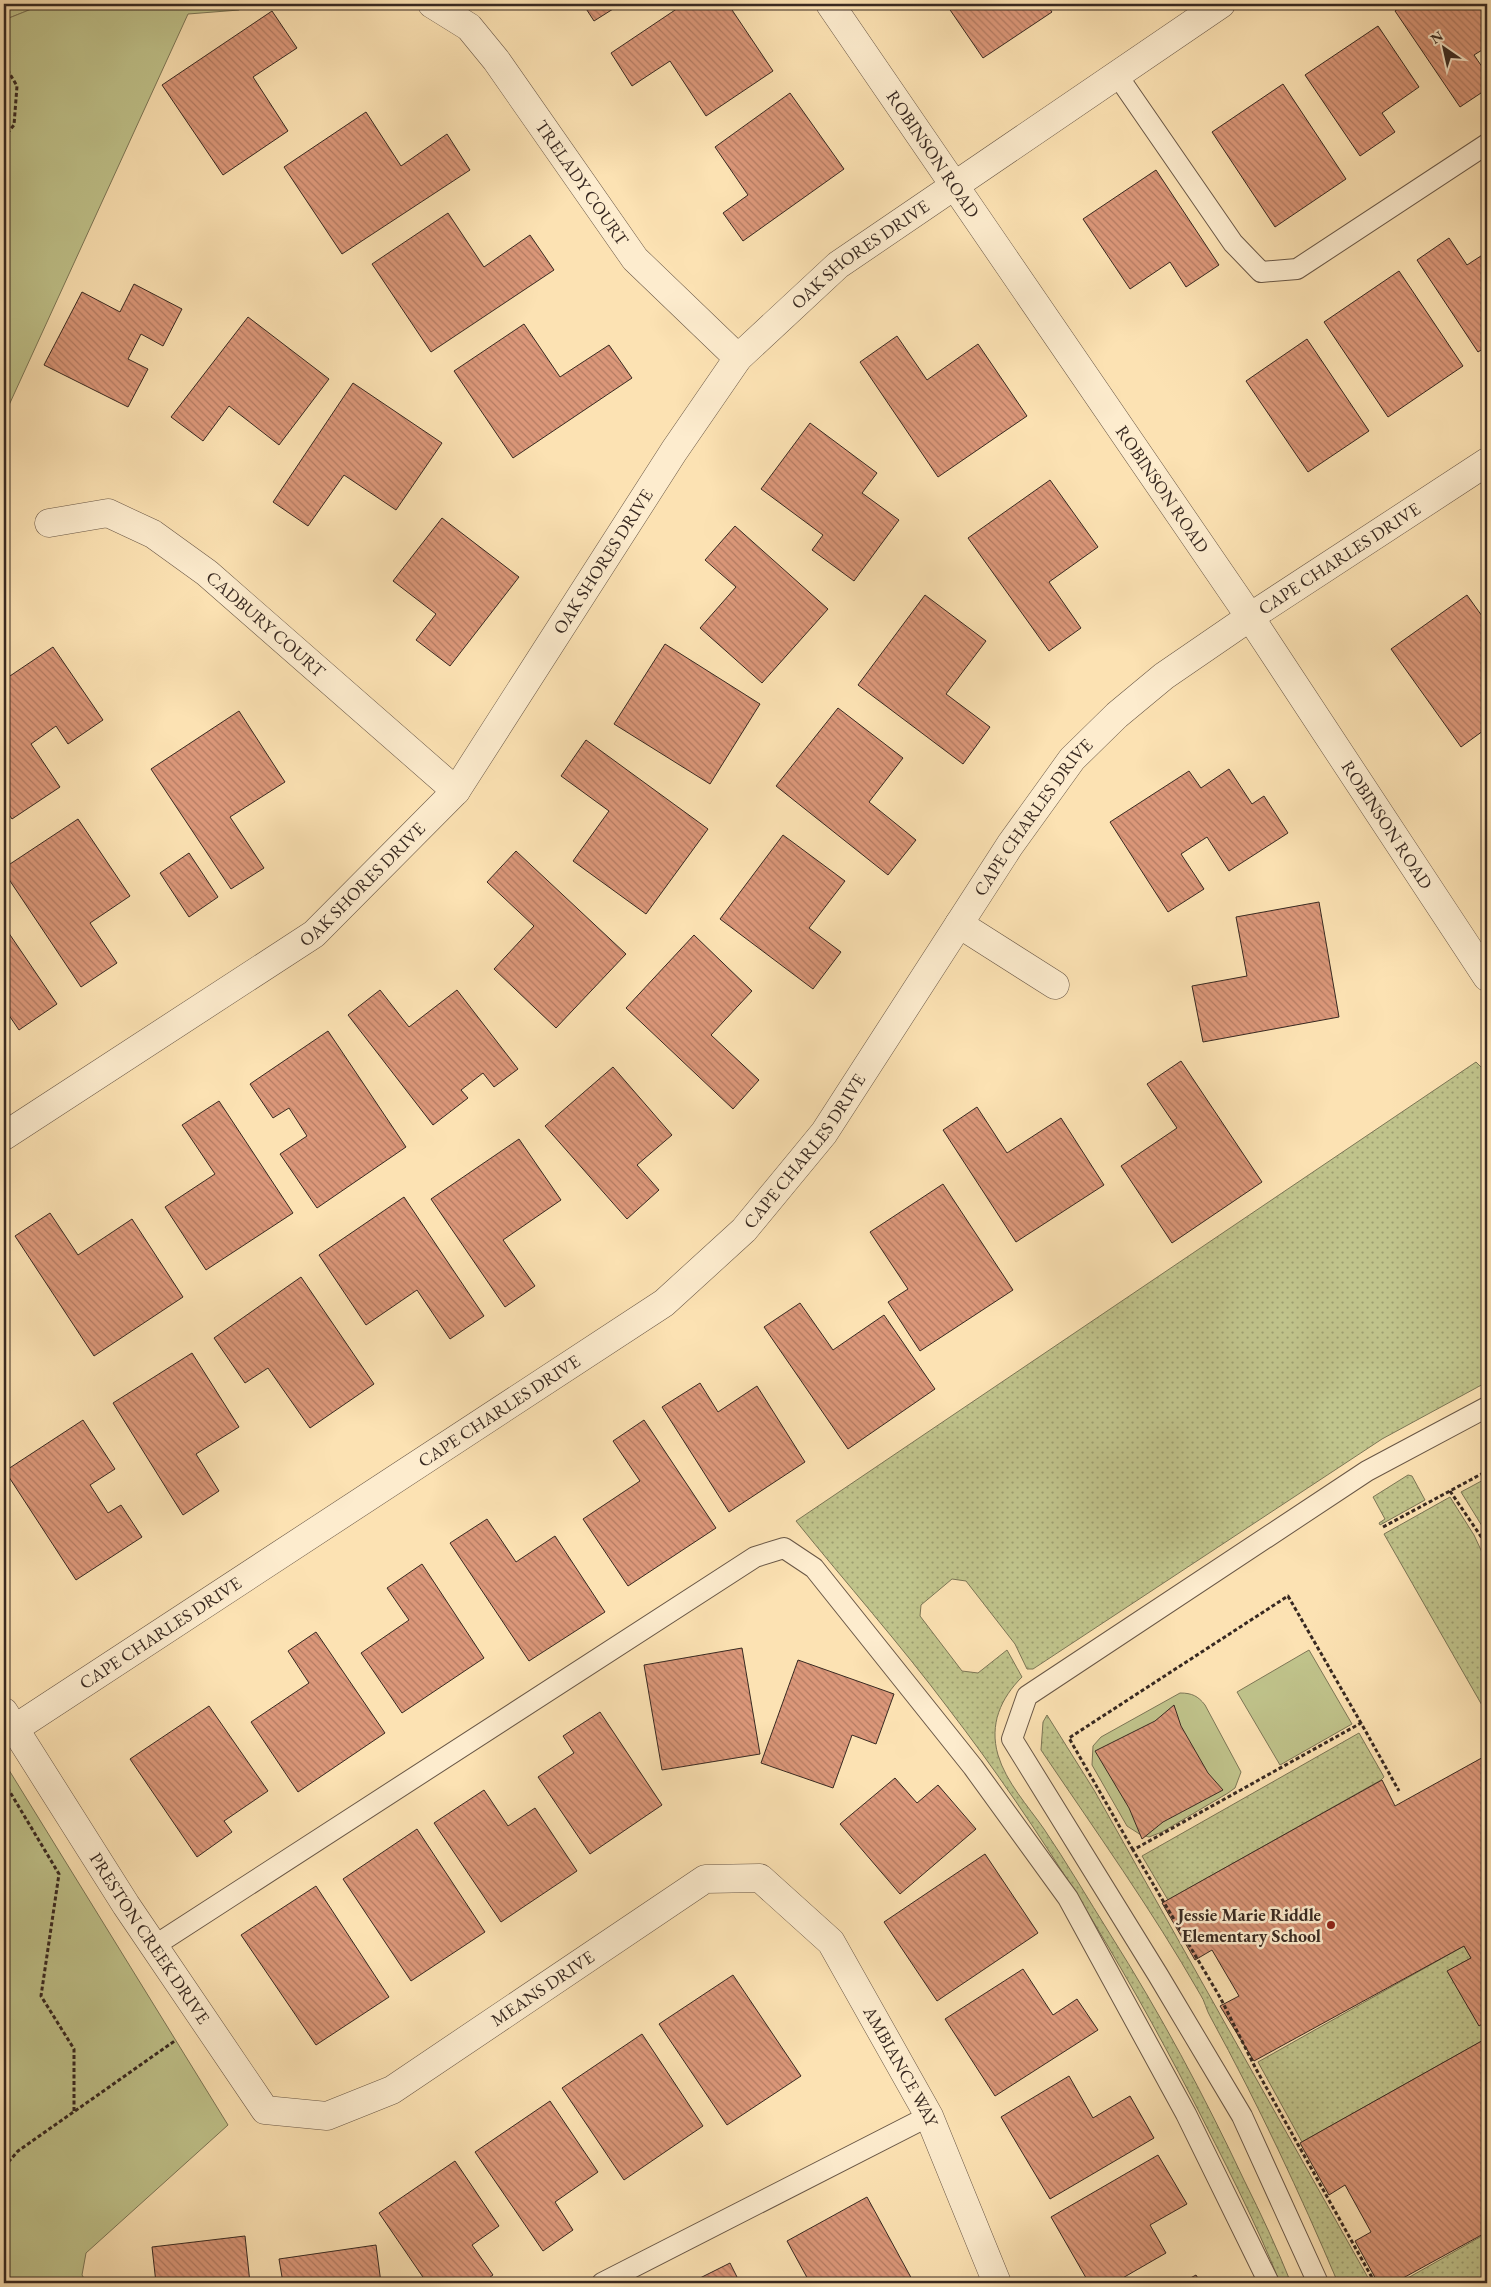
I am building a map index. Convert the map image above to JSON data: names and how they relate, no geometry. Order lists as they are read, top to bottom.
{
  "streets": {
    "street": [
      "ROBINSON ROAD",
      "TRELADY COURT",
      "OAK SHORES DRIVE",
      "CAPE CHARLES DRIVE",
      "CADBURY COURT",
      "PRESTON CREEK DRIVE",
      "MEANS DRIVE",
      "AMBIANCE WAY"
    ]
  },
  "crossings": [
    ["ROBINSON ROAD", "OAK SHORES DRIVE"],
    ["ROBINSON ROAD", "CAPE CHARLES DRIVE"],
    ["TRELADY COURT", "OAK SHORES DRIVE"],
    ["OAK SHORES DRIVE", "CADBURY COURT"],
    ["CAPE CHARLES DRIVE", "PRESTON CREEK DRIVE"],
    ["PRESTON CREEK DRIVE", "MEANS DRIVE"],
    ["MEANS DRIVE", "AMBIANCE WAY"]
  ],
  "places": ["Jessie Marie Riddle Elementary School"],
  "north": "top left"
}
